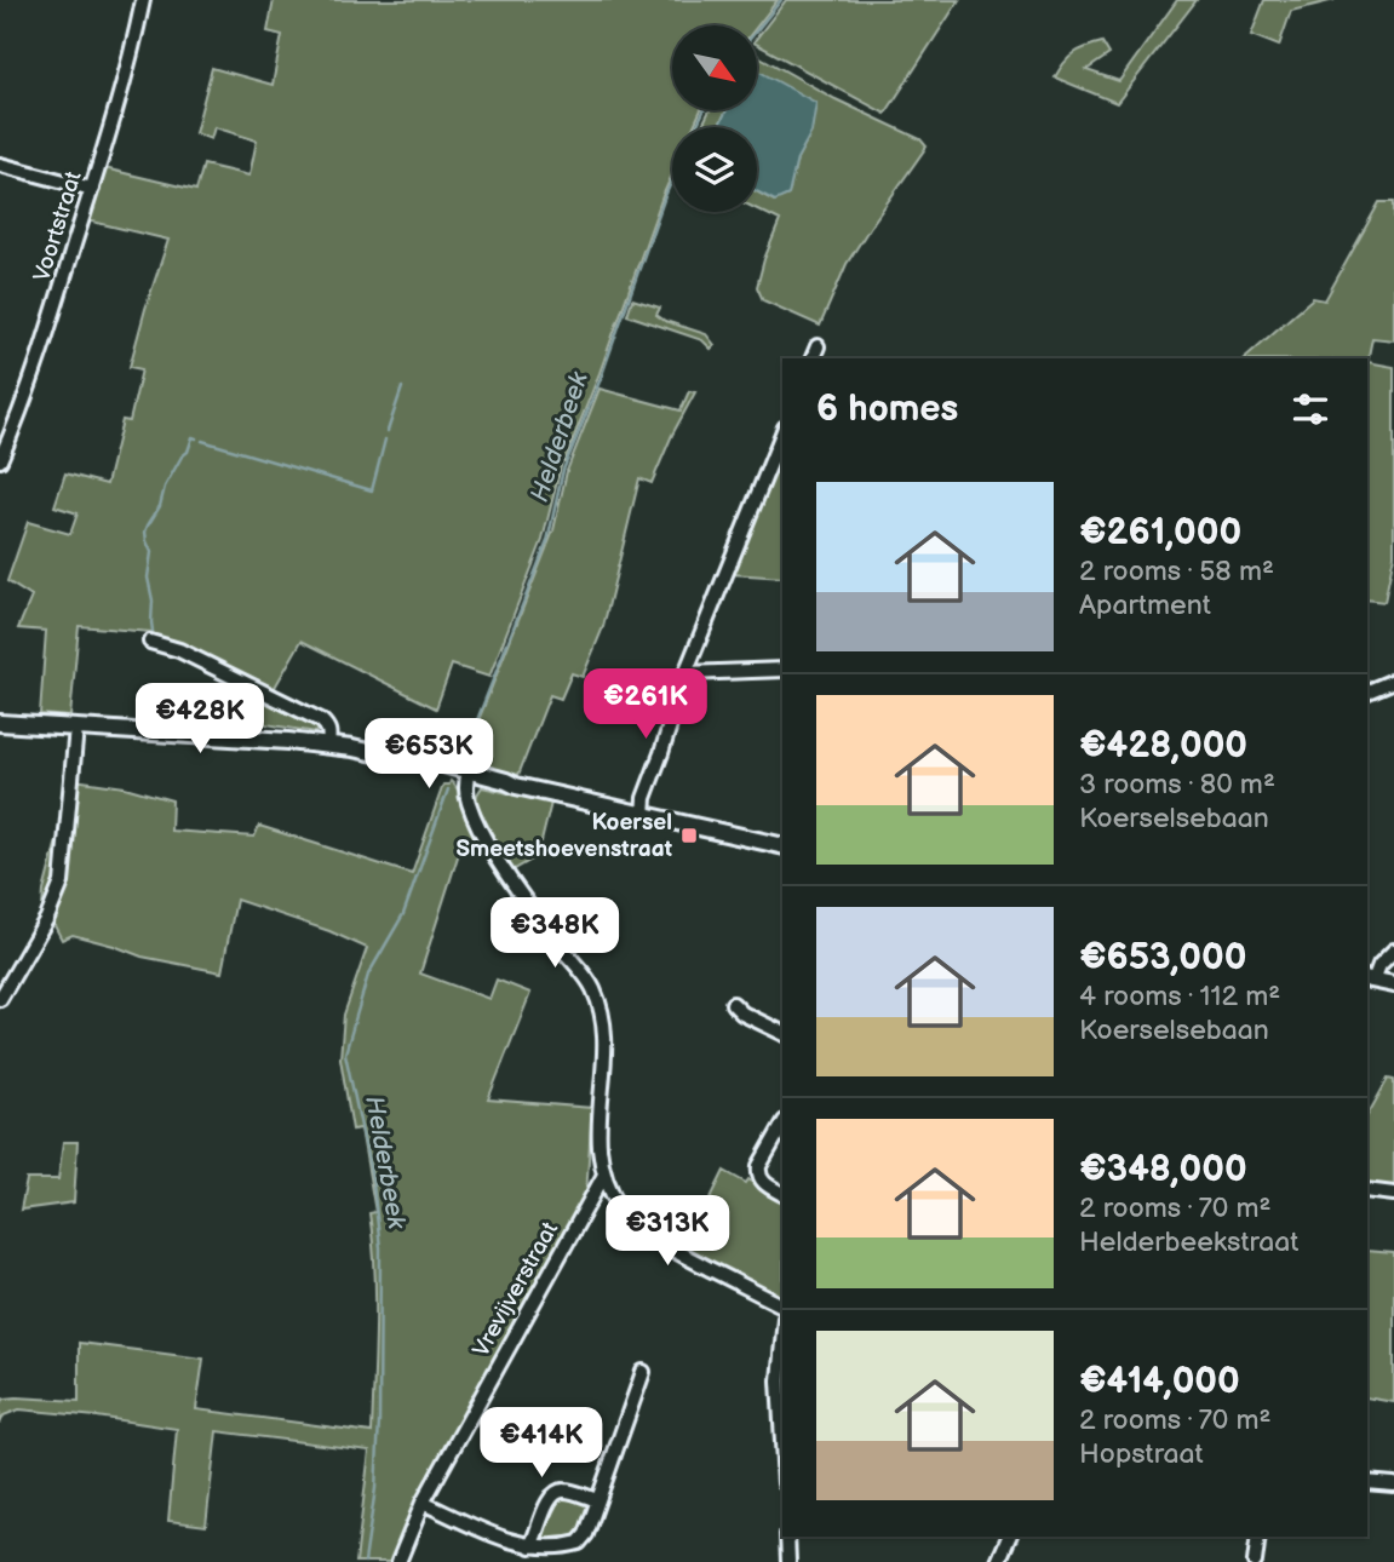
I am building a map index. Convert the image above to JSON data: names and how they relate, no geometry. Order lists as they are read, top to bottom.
{
  "streets": {
    "street": ["Voortstraat", "Vrevijverstraat"]
  },
  "water": ["Helderbeek"],
  "places": {
    "transit": ["Koersel Smeetshoevenstraat"]
  },
  "north": "bottom right",
  "page": {
    "heading": "6 homes",
    "list": [
      {
        "name": "€261,000",
        "note": "2 rooms · 58 m² · Apartment"
      },
      {
        "name": "€428,000",
        "note": "3 rooms · 80 m² · Koerselsebaan"
      },
      {
        "name": "€653,000",
        "note": "4 rooms · 112 m² · Koerselsebaan"
      },
      {
        "name": "€348,000",
        "note": "2 rooms · 70 m² · Helderbeekstraat"
      },
      {
        "name": "€414,000",
        "note": "2 rooms · 70 m² · Hopstraat"
      }
    ],
    "price": [
      "€261K",
      "€428K",
      "€653K",
      "€348K",
      "€313K",
      "€414K"
    ]
  }
}
